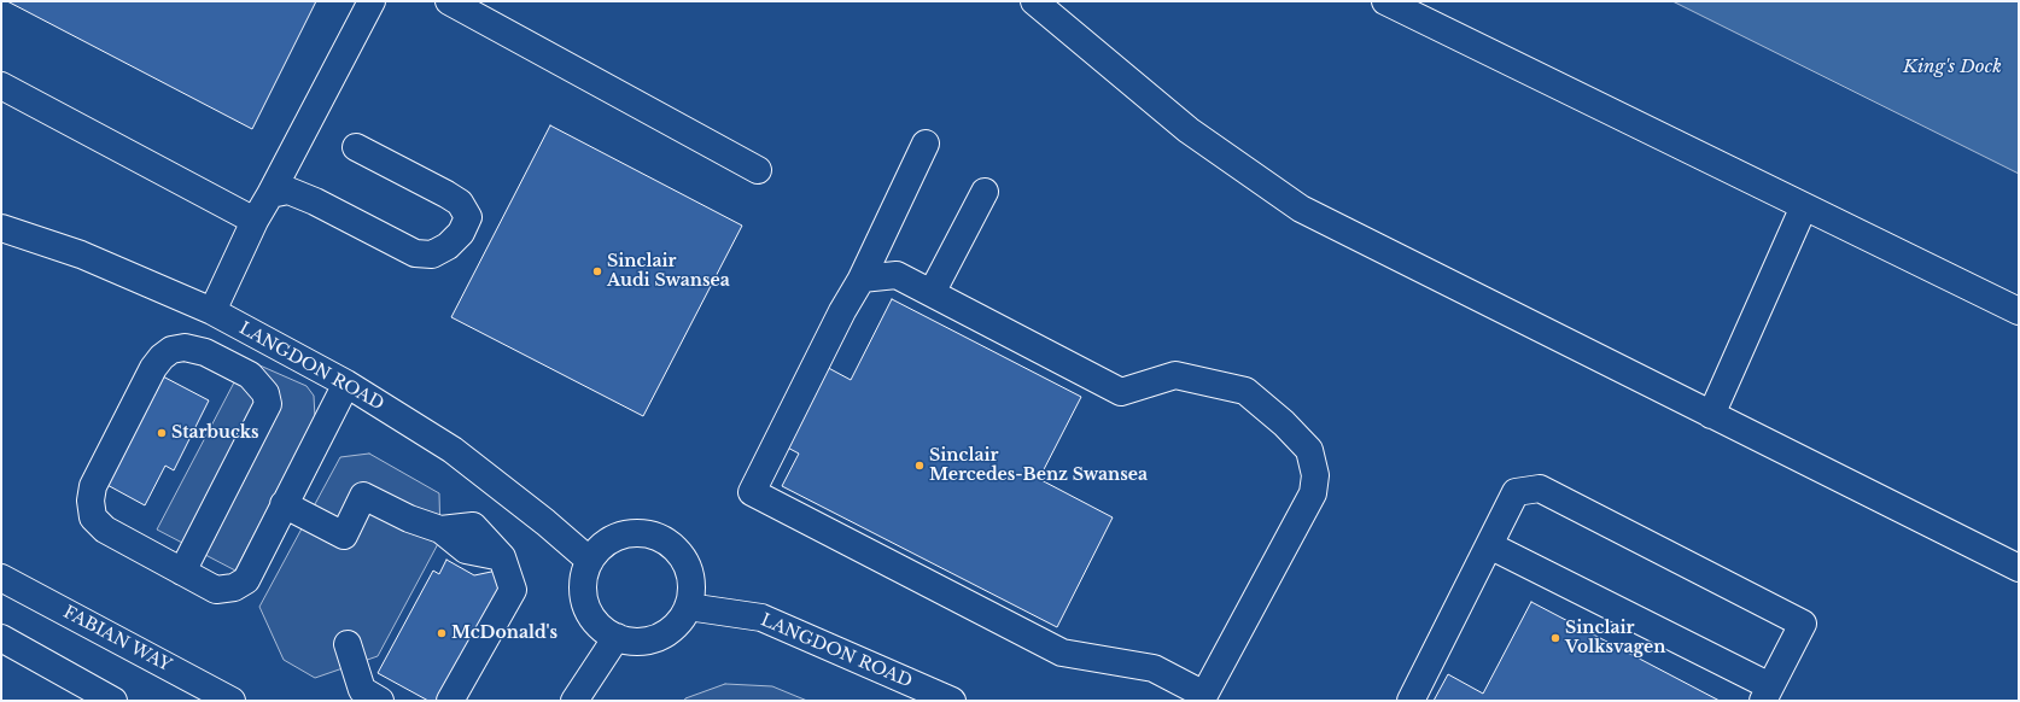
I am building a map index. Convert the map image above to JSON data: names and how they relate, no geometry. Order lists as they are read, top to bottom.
{
  "streets": {
    "main road": ["LANGDON ROAD", "FABIAN WAY"]
  },
  "water": ["King's Dock"],
  "places": [
    "Sinclair Audi Swansea",
    "Starbucks",
    "Sinclair Mercedes-Benz Swansea",
    "McDonald's",
    "Sinclair Volksvagen"
  ]
}
